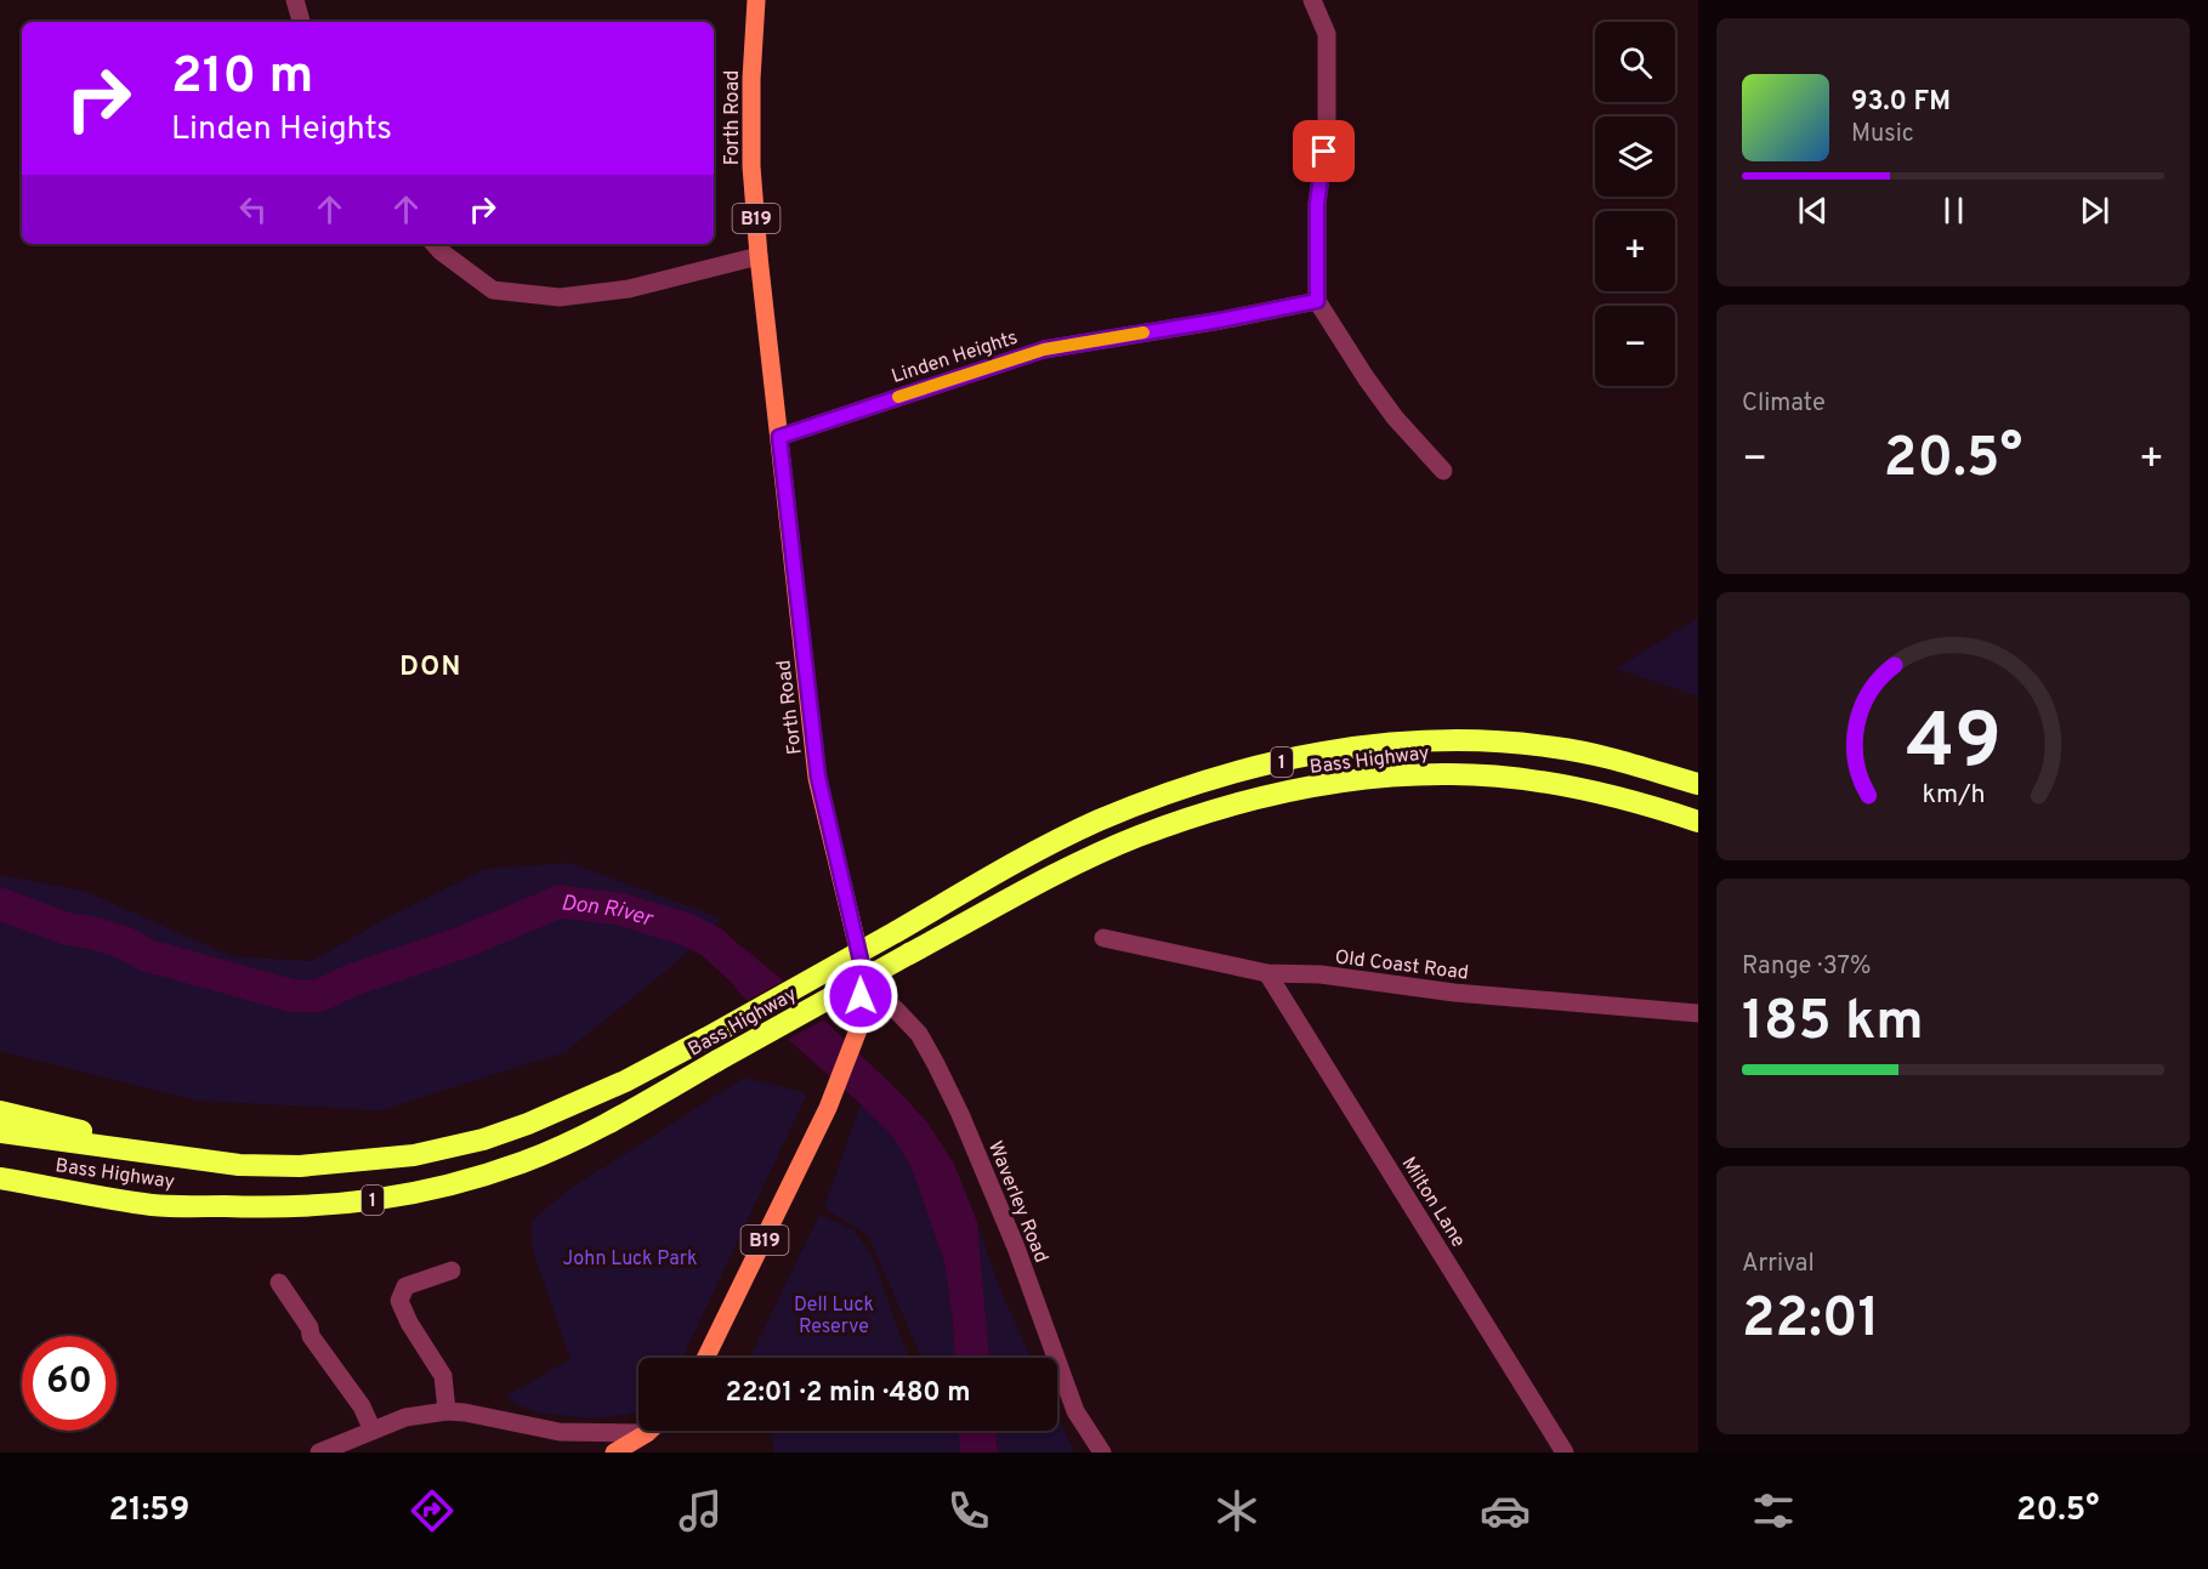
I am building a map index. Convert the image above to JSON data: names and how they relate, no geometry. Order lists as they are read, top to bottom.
{
  "streets": {
    "highway": ["Bass Highway", "1"],
    "main road": ["Forth Road", "B19"],
    "street": [
      "Linden Heights",
      "Old Coast Road",
      "Waverley Road",
      "Milton Lane"
    ]
  },
  "crossings": [
    ["Forth Road", "Linden Heights"],
    ["Forth Road", "Waverley Road"],
    ["Old Coast Road", "Milton Lane"]
  ],
  "districts": ["DON"],
  "water": ["Don River"],
  "parks": ["John Luck Park", "Dell Luck Reserve"],
  "page": {
    "map_buttons": ["+", "−"],
    "turn": ["210 m", "Linden Heights"],
    "song": ["93.0 FM", "Music"],
    "tile": [
      "Climate",
      ["Range · 37%", "185 km"],
      ["Arrival", "22:01"]
    ],
    "heat": ["−", "20.5°", "+"],
    "limit": "60",
    "trip": "22:01 · 2 min · 480 m",
    "tabs": ["21:59", "20.5°"],
    "gauge": ["49", "km/h"]
  }
}
